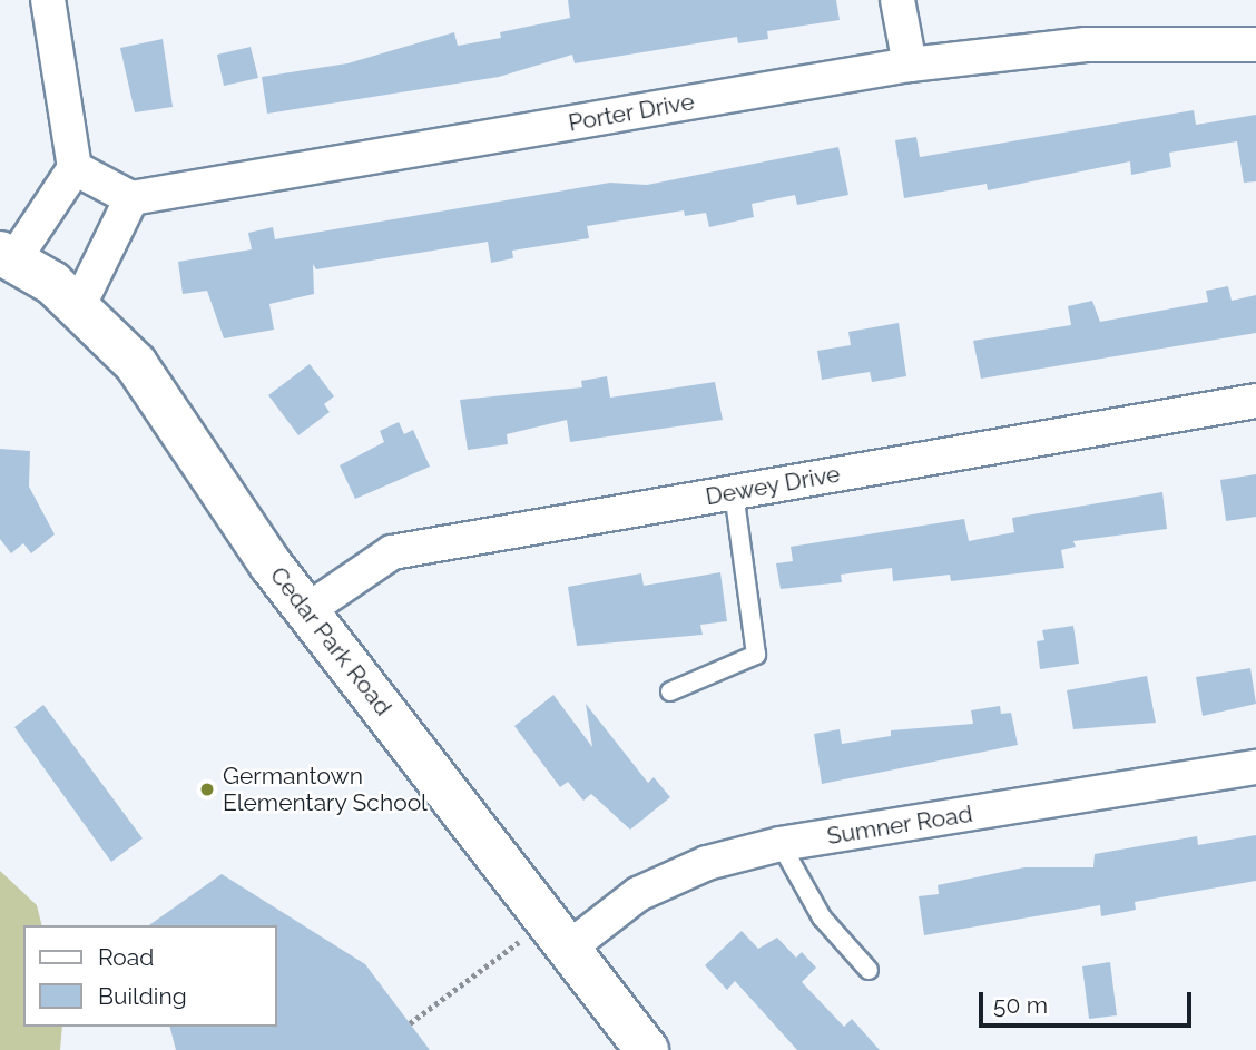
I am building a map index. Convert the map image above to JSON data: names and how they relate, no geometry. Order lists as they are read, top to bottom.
{
  "streets": {
    "street": [
      "Porter Drive",
      "Dewey Drive",
      "Cedar Park Road",
      "Sumner Road"
    ]
  },
  "crossings": [
    ["Dewey Drive", "Cedar Park Road"],
    ["Cedar Park Road", "Sumner Road"]
  ],
  "places": ["Germantown Elementary School"],
  "legend": ["Road", "Building"],
  "scale_bar": "50 m"
}
